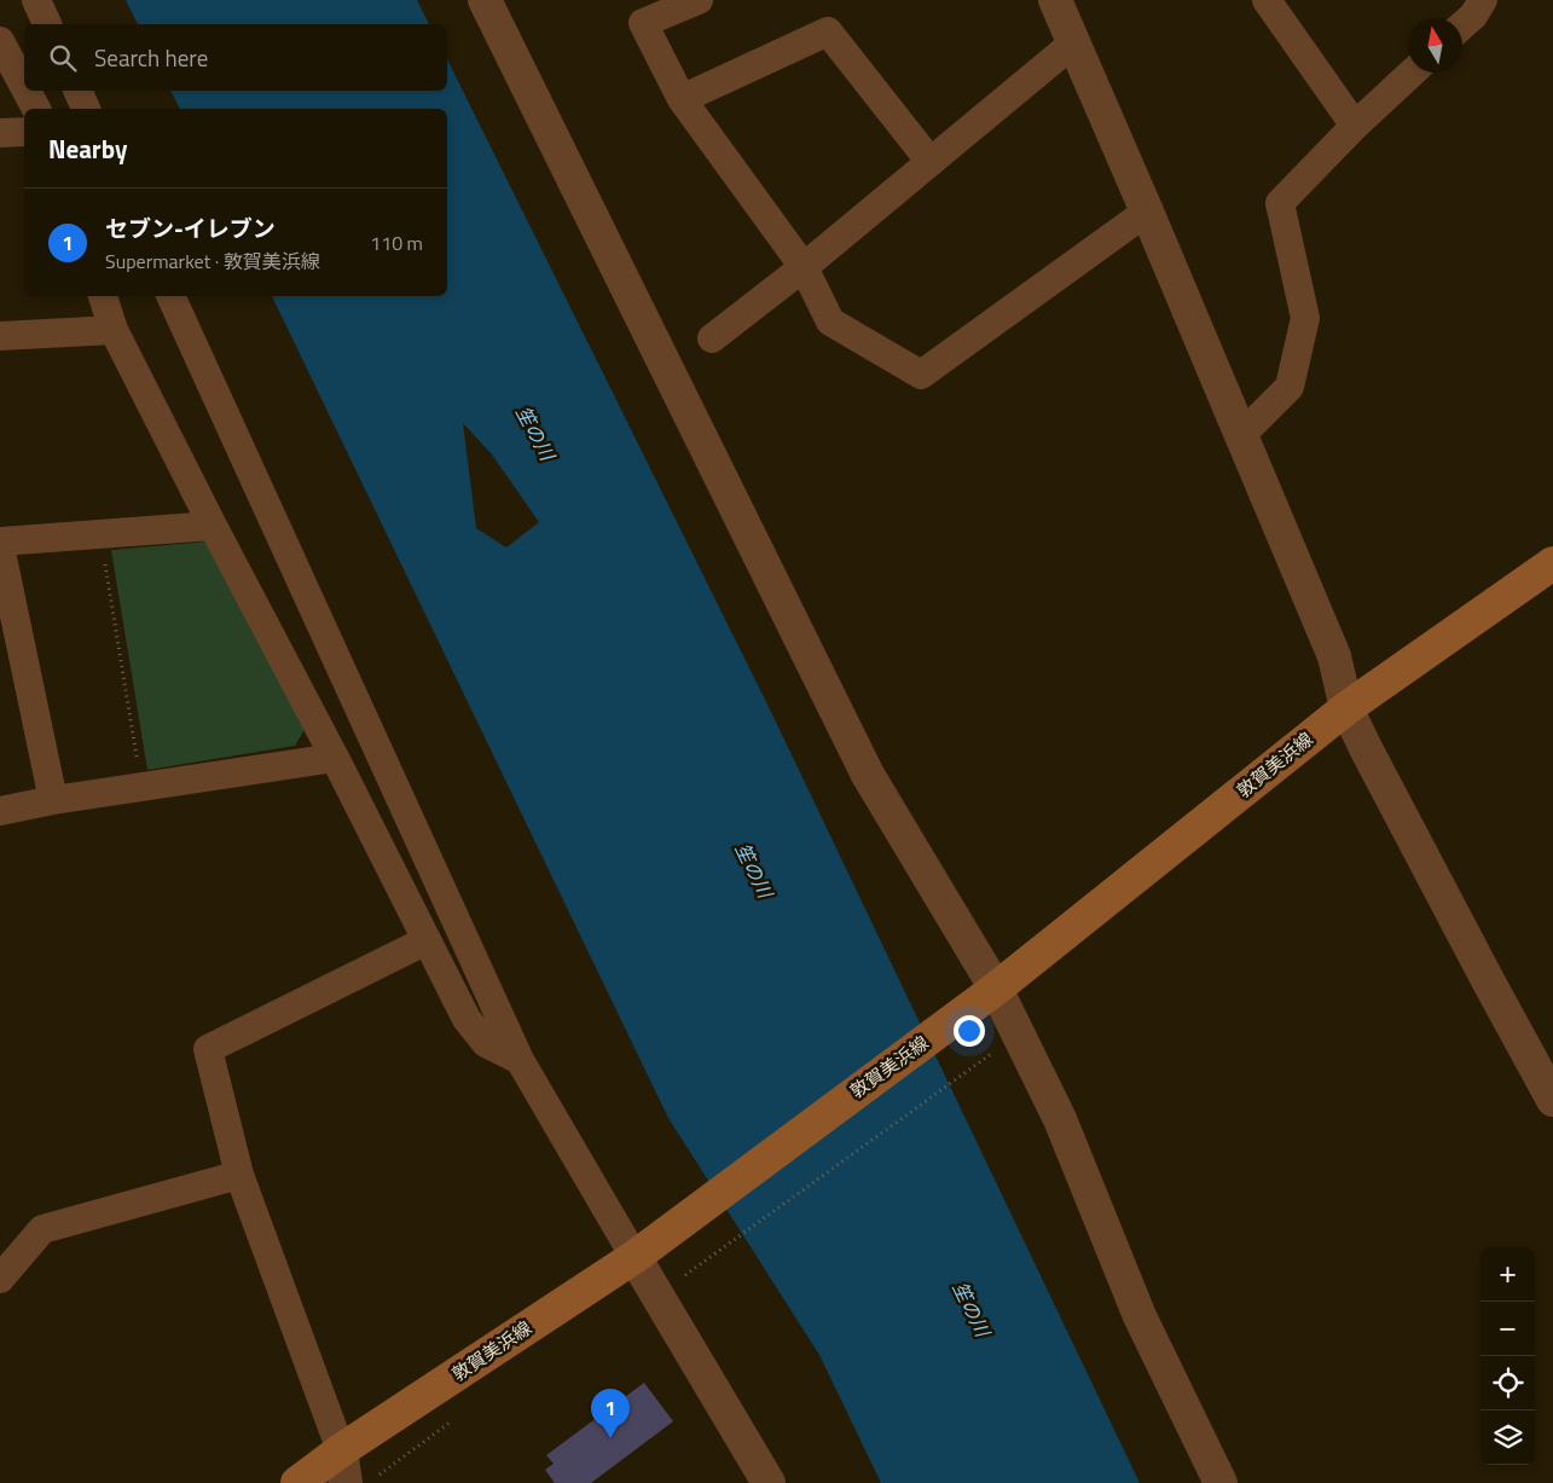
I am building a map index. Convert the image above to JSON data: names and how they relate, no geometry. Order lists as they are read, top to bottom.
{
  "streets": {
    "main road": ["敦賀美浜線"]
  },
  "water": ["笙の川"],
  "north": "top",
  "page": {
    "search": "Search here",
    "heading": "Nearby",
    "list": [
      {
        "mark": "1",
        "name": "セブン-イレブン",
        "note": "Supermarket · 敦賀美浜線",
        "value": "110 m"
      }
    ],
    "map_buttons": ["+", "−"],
    "pins": "1"
  }
}
